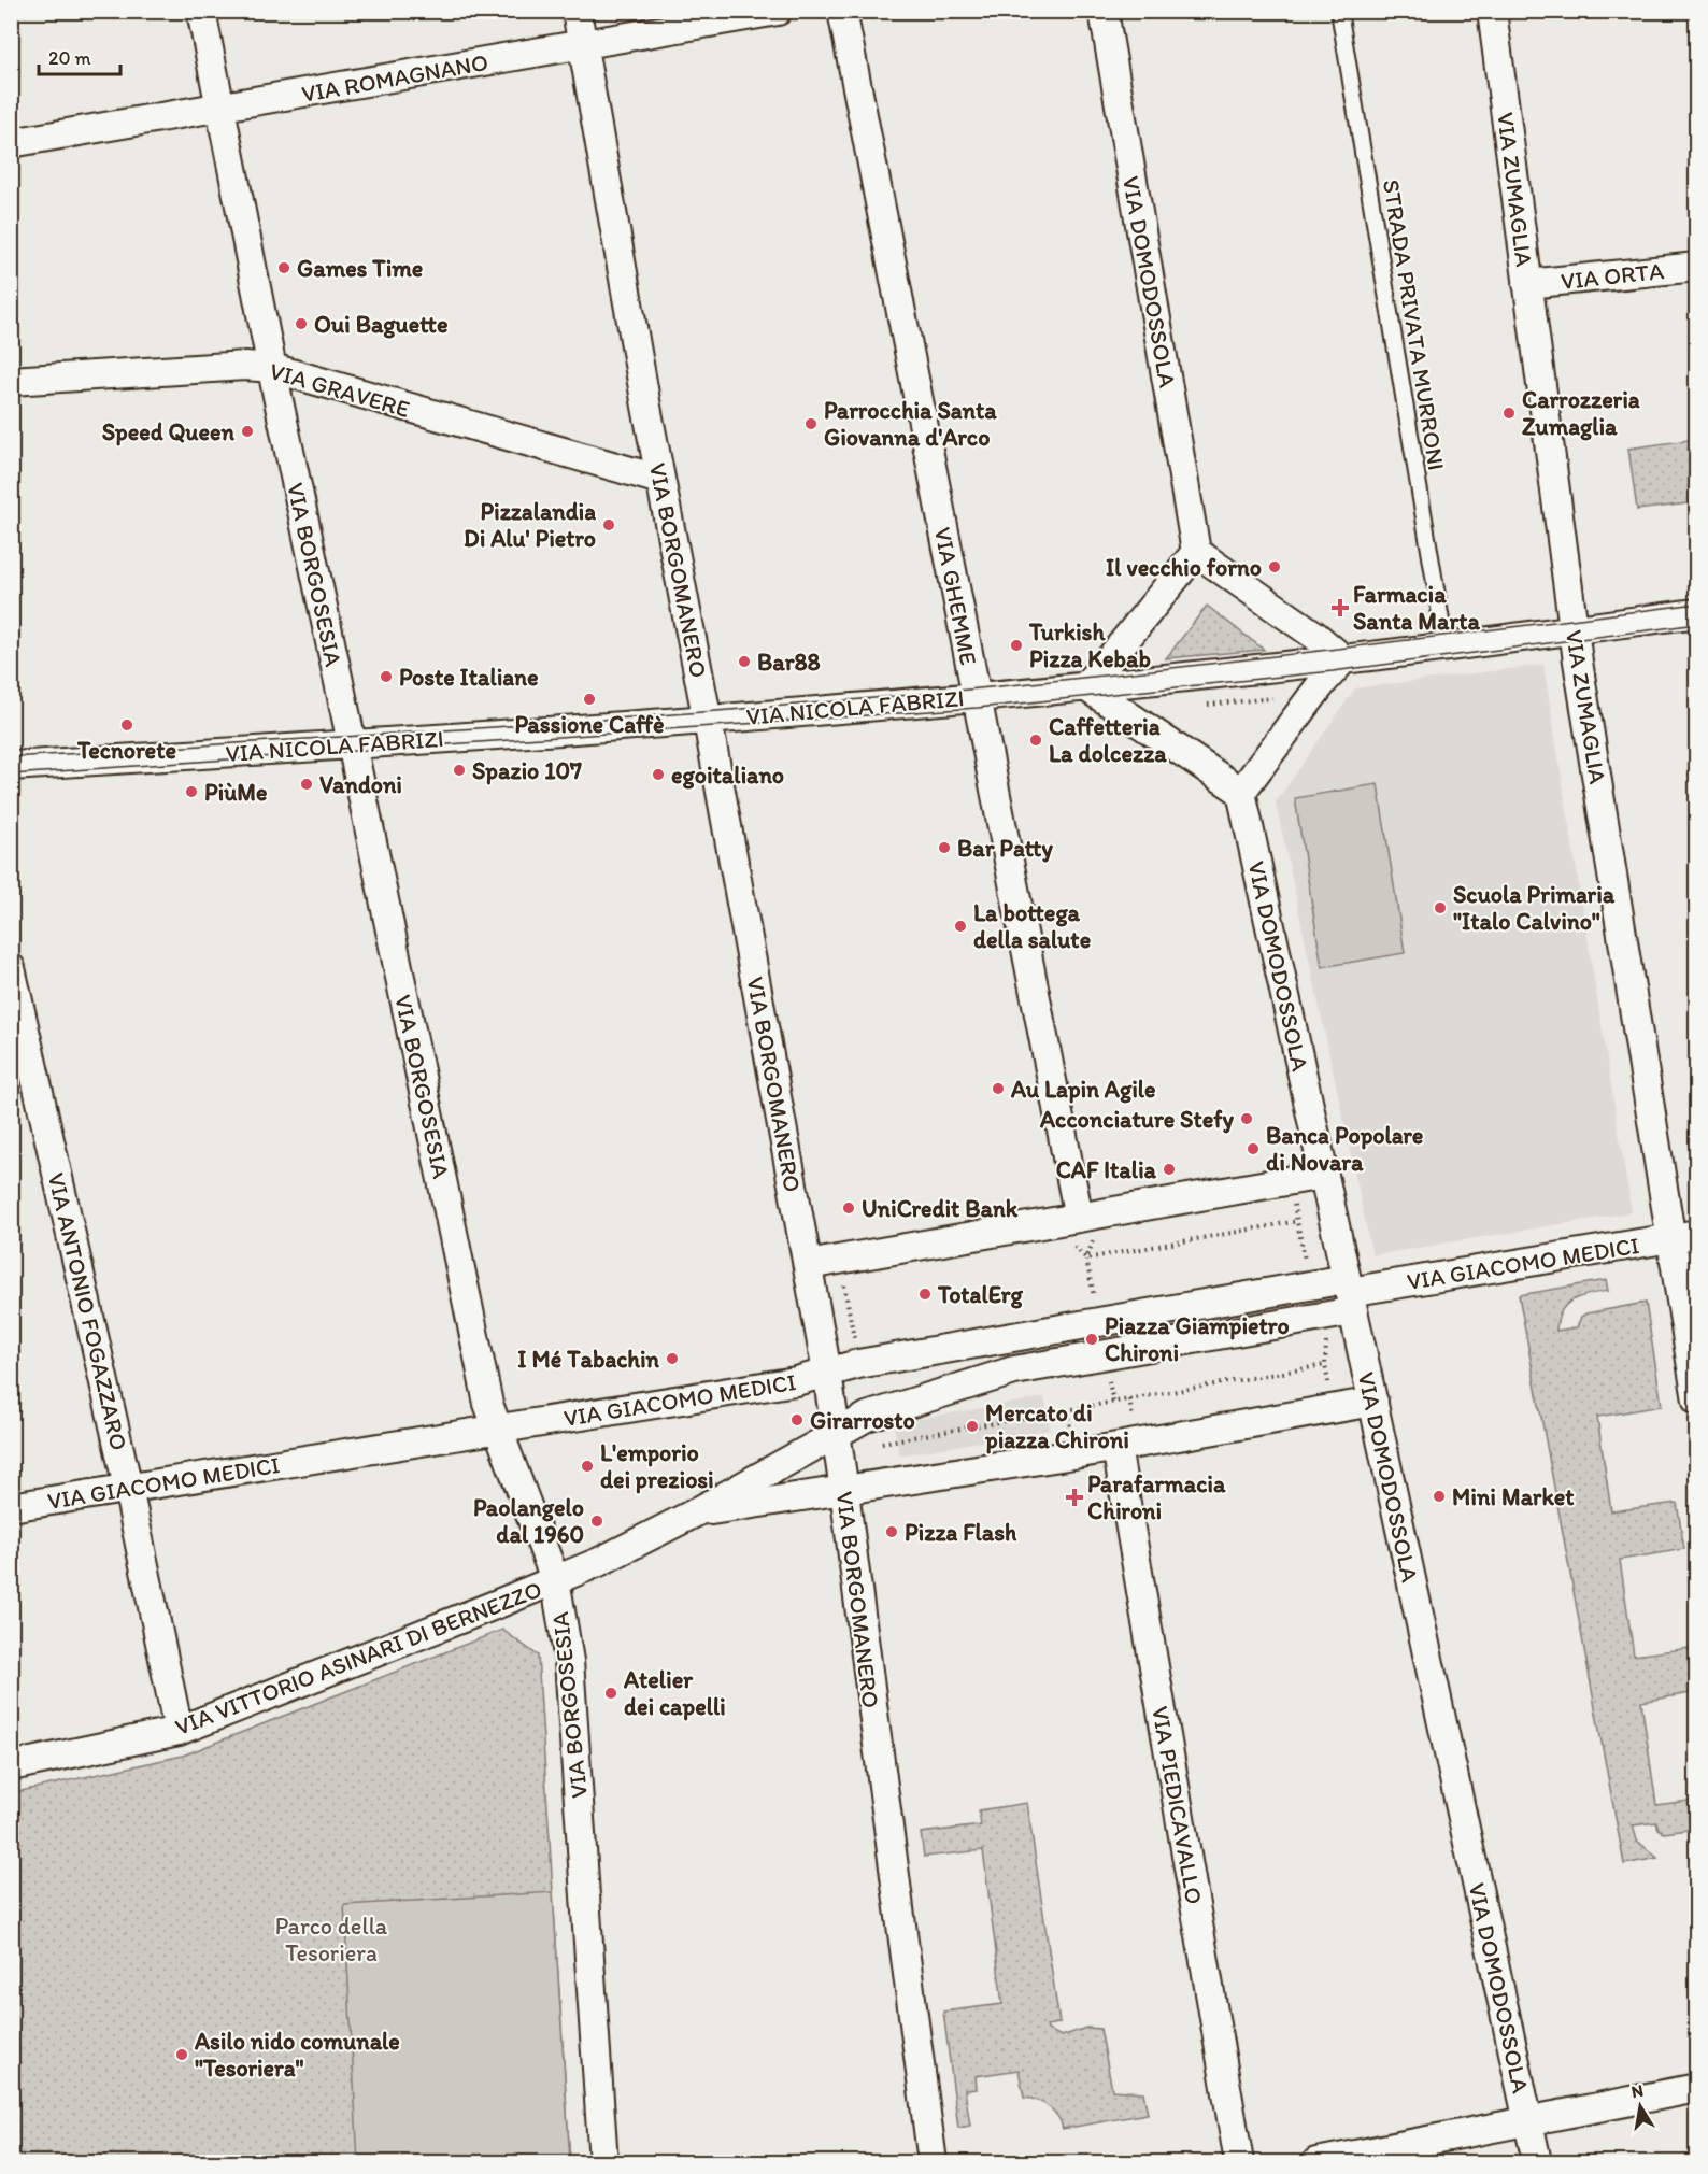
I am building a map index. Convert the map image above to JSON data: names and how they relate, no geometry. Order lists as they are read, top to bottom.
{
  "streets": {
    "street": [
      "VIA ROMAGNANO",
      "VIA ZUMAGLIA",
      "VIA ORTA",
      "VIA DOMODOSSOLA",
      "VIA GRAVERE",
      "VIA BORGOMANERO",
      "VIA BORGOSESIA",
      "VIA GHEMME",
      "VIA NICOLA FABRIZI",
      "VIA GIACOMO MEDICI",
      "VIA ANTONIO FOGAZZARO",
      "VIA VITTORIO ASINARI DI BERNEZZO",
      "VIA PIEDICAVALLO"
    ],
    "lane": ["STRADA PRIVATA MURRONI"]
  },
  "crossings": [
    ["VIA ROMAGNANO", "VIA BORGOMANERO"],
    ["VIA ROMAGNANO", "VIA BORGOSESIA"],
    ["VIA ZUMAGLIA", "VIA ORTA"],
    ["VIA ZUMAGLIA", "VIA NICOLA FABRIZI"],
    ["VIA ZUMAGLIA", "VIA GIACOMO MEDICI"],
    ["VIA DOMODOSSOLA", "VIA GIACOMO MEDICI"],
    ["STRADA PRIVATA MURRONI", "VIA NICOLA FABRIZI"],
    ["VIA GRAVERE", "VIA BORGOMANERO"],
    ["VIA GRAVERE", "VIA BORGOSESIA"],
    ["VIA BORGOMANERO", "VIA NICOLA FABRIZI"],
    ["VIA BORGOMANERO", "VIA GIACOMO MEDICI"],
    ["VIA BORGOMANERO", "VIA VITTORIO ASINARI DI BERNEZZO"],
    ["VIA BORGOSESIA", "VIA NICOLA FABRIZI"],
    ["VIA BORGOSESIA", "VIA GIACOMO MEDICI"],
    ["VIA BORGOSESIA", "VIA VITTORIO ASINARI DI BERNEZZO"],
    ["VIA GHEMME", "VIA NICOLA FABRIZI"],
    ["VIA GIACOMO MEDICI", "VIA ANTONIO FOGAZZARO"],
    ["VIA GIACOMO MEDICI", "VIA VITTORIO ASINARI DI BERNEZZO"],
    ["VIA ANTONIO FOGAZZARO", "VIA VITTORIO ASINARI DI BERNEZZO"]
  ],
  "parks": ["Parco della Tesoriera"],
  "places": {
    "other": [
      "Games Time",
      "Oui Baguette",
      "Carrozzeria Zumaglia",
      "Parrocchia Santa Giovanna d'Arco",
      "Speed Queen",
      "Pizzalandia Di Alu' Pietro",
      "Il vecchio forno",
      "Turkish Pizza Kebab",
      "Bar88",
      "Poste Italiane",
      "Passione Caffè",
      "Tecnorete",
      "Caffetteria La dolcezza",
      "Spazio 107",
      "egoitaliano",
      "Vandoni",
      "PiùMe",
      "Bar Patty",
      "Scuola Primaria \"Italo Calvino\"",
      "La bottega della salute",
      "Au Lapin Agile",
      "Acconciature Stefy",
      "Banca Popolare di Novara",
      "CAF Italia",
      "UniCredit Bank",
      "TotalErg",
      "Piazza Giampietro Chironi",
      "I Mé Tabachin",
      "Girarrosto",
      "Mercato di piazza Chironi",
      "L'emporio dei preziosi",
      "Mini Market",
      "Paolangelo dal 1960",
      "Pizza Flash",
      "Atelier dei capelli",
      "Asilo nido comunale \"Tesoriera\""
    ],
    "health": ["Farmacia Santa Marta", "Parafarmacia Chironi"]
  },
  "scale_bar": "20 m",
  "north": "top"
}
